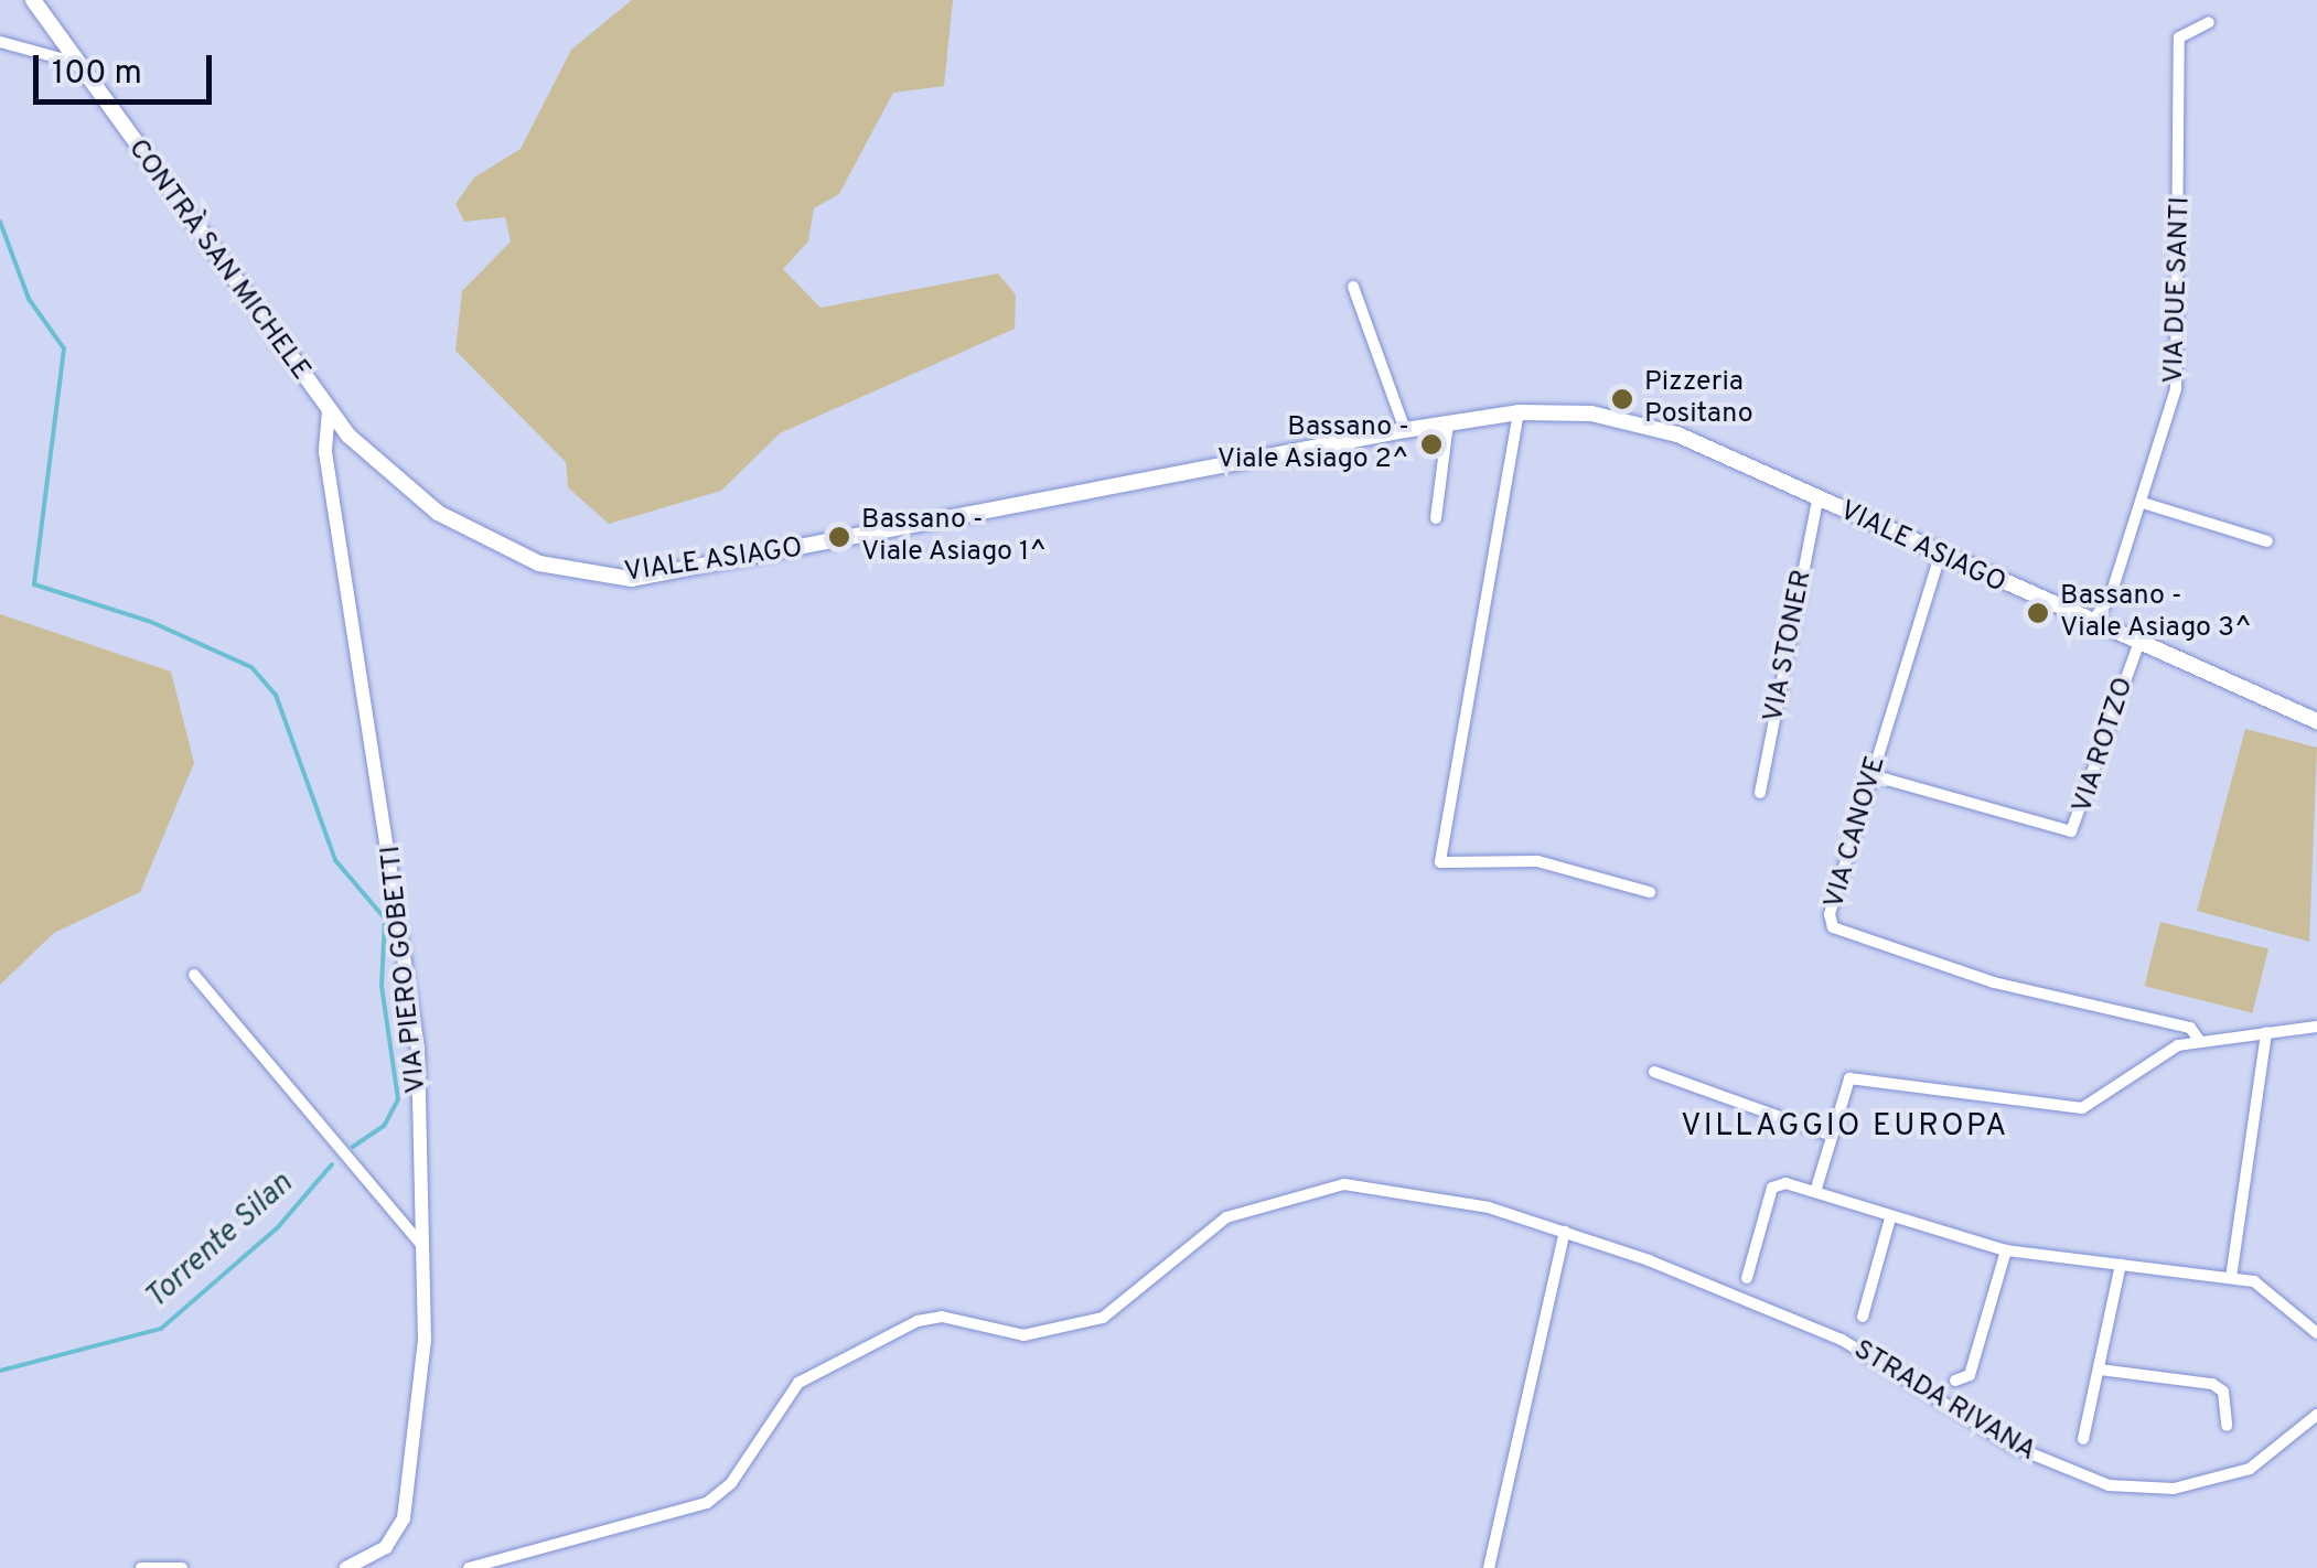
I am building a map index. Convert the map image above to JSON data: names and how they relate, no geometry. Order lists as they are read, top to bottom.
{
  "streets": {
    "main road": ["CONTRÀ SAN MICHELE", "VIALE ASIAGO"],
    "street": [
      "VIA DUE SANTI",
      "VIA STONER",
      "VIA ROTZO",
      "VIA CANOVE",
      "VIA PIERO GOBETTI",
      "STRADA RIVANA"
    ]
  },
  "crossings": [
    ["CONTRÀ SAN MICHELE", "VIALE ASIAGO"],
    ["CONTRÀ SAN MICHELE", "VIA PIERO GOBETTI"],
    ["VIA DUE SANTI", "VIALE ASIAGO"],
    ["VIALE ASIAGO", "VIA STONER"],
    ["VIALE ASIAGO", "VIA ROTZO"],
    ["VIALE ASIAGO", "VIA CANOVE"],
    ["VIALE ASIAGO", "VIA PIERO GOBETTI"],
    ["VIA ROTZO", "VIA CANOVE"]
  ],
  "districts": ["VILLAGGIO EUROPA"],
  "water": ["Torrente Silan"],
  "places": [
    "Pizzeria Positano",
    "Bassano - Viale Asiago 2^",
    "Bassano - Viale Asiago 1^",
    "Bassano - Viale Asiago 3^"
  ],
  "scale_bar": "100 m"
}
